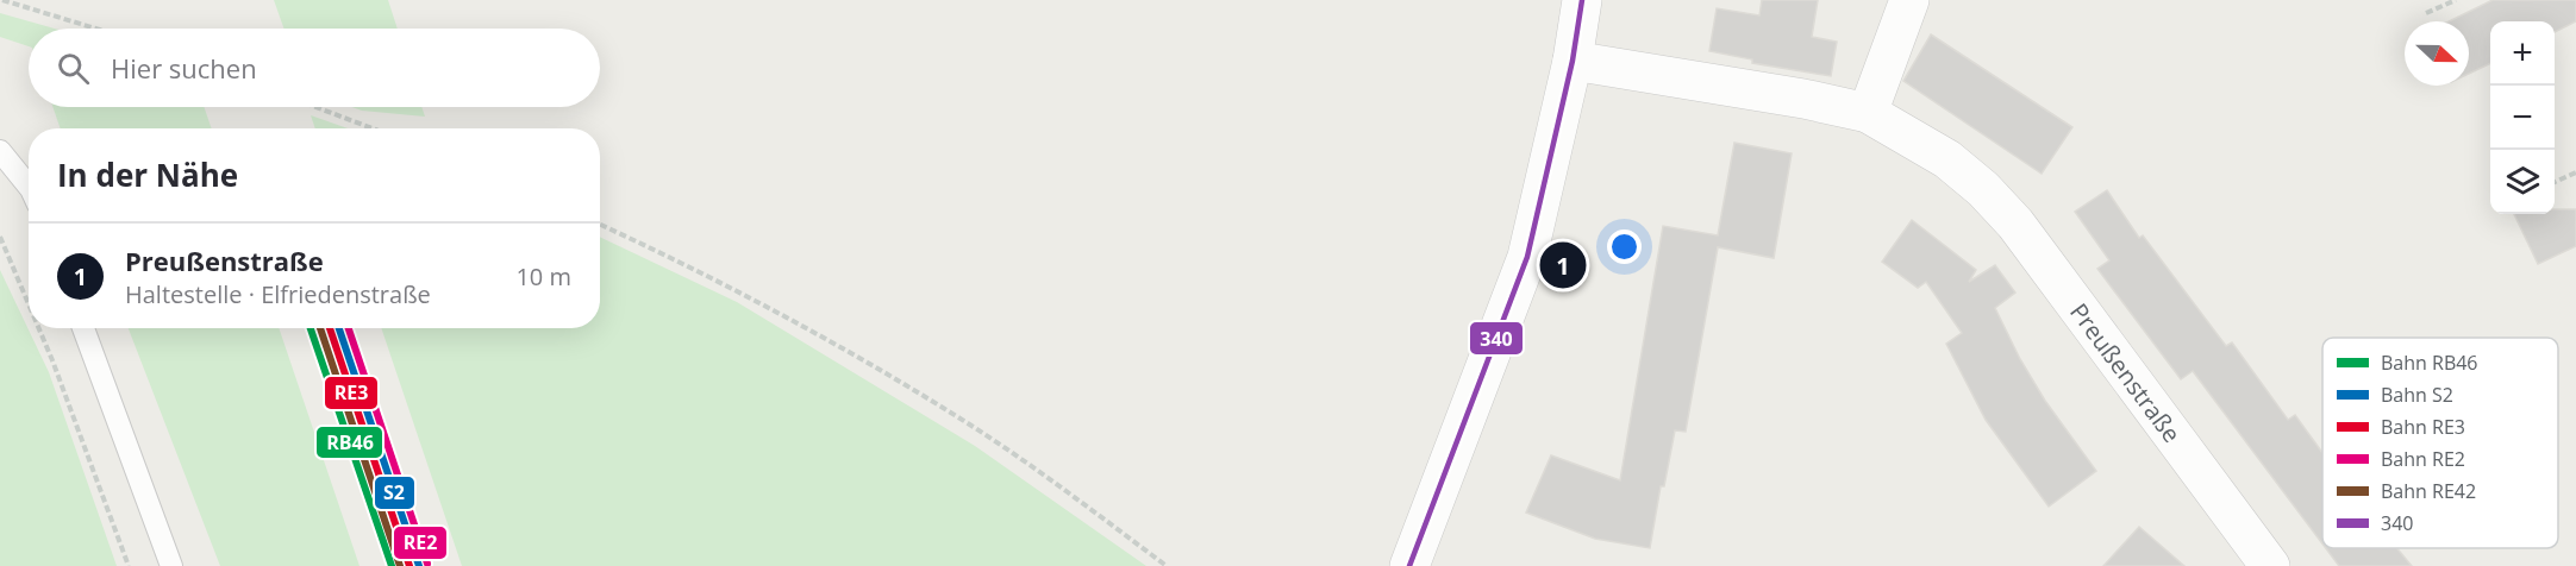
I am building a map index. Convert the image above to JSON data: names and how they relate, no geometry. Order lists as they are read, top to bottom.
{
  "streets": {
    "street": ["Preußenstraße"]
  },
  "lines": [
    "transit line 340",
    "rail line RB46",
    "rail line S2",
    "rail line RE3",
    "rail line RE2",
    "rail line RE42"
  ],
  "legend": [
    "Bahn RB46",
    "Bahn S2",
    "Bahn RE3",
    "Bahn RE2",
    "Bahn RE42",
    "340"
  ],
  "north": "right",
  "page": {
    "map_buttons": ["+", "−"],
    "search": "Hier suchen",
    "heading": "In der Nähe",
    "list": [
      {
        "mark": "1",
        "name": "Preußenstraße",
        "note": "Haltestelle · Elfriedenstraße",
        "value": "10 m"
      }
    ],
    "pins": "1"
  }
}
